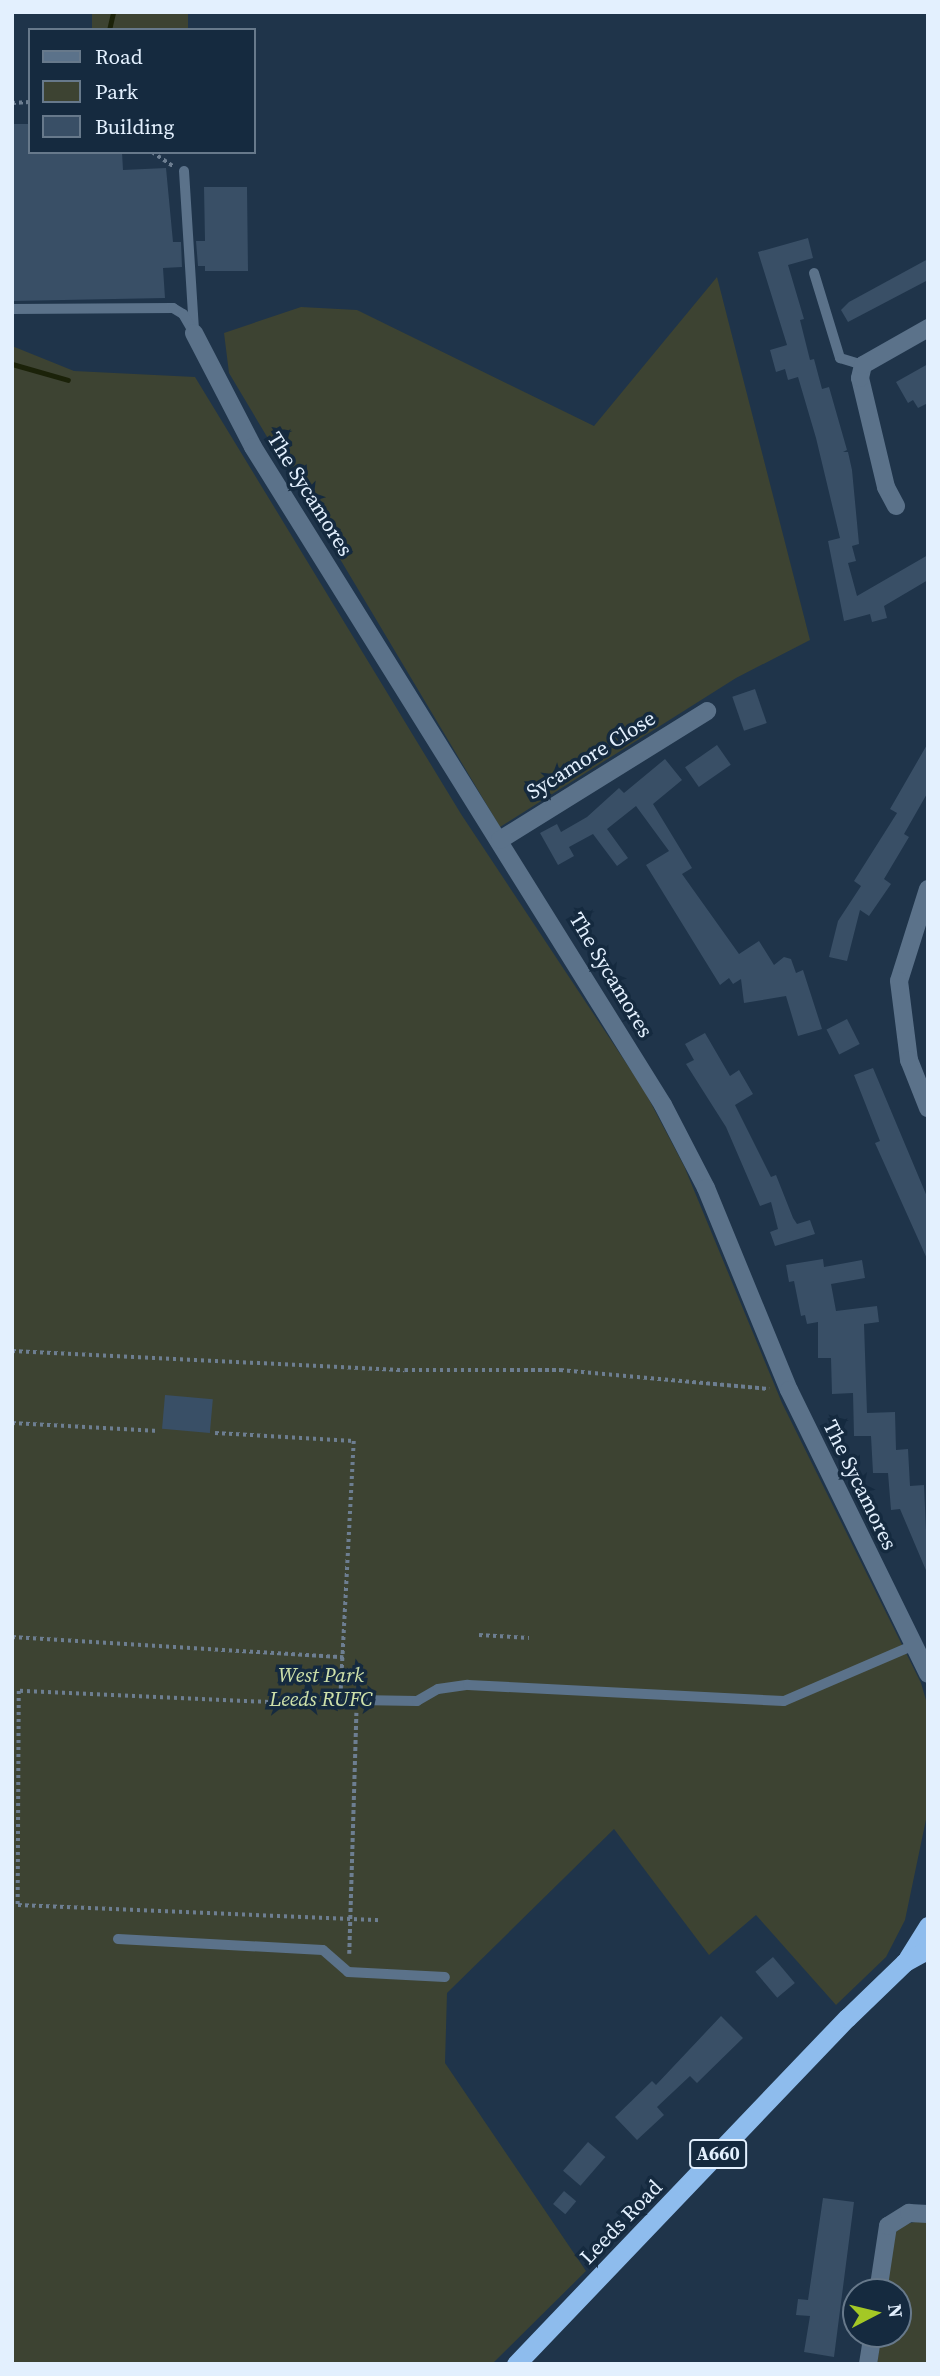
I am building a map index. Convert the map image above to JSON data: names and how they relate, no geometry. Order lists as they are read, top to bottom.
{
  "streets": {
    "highway": ["A660", "Leeds Road"],
    "street": ["The Sycamores", "Sycamore Close"]
  },
  "crossings": [
    ["The Sycamores", "Sycamore Close"]
  ],
  "parks": ["West Park Leeds RUFC"],
  "legend": ["Road", "Park", "Building"],
  "north": "right"
}
